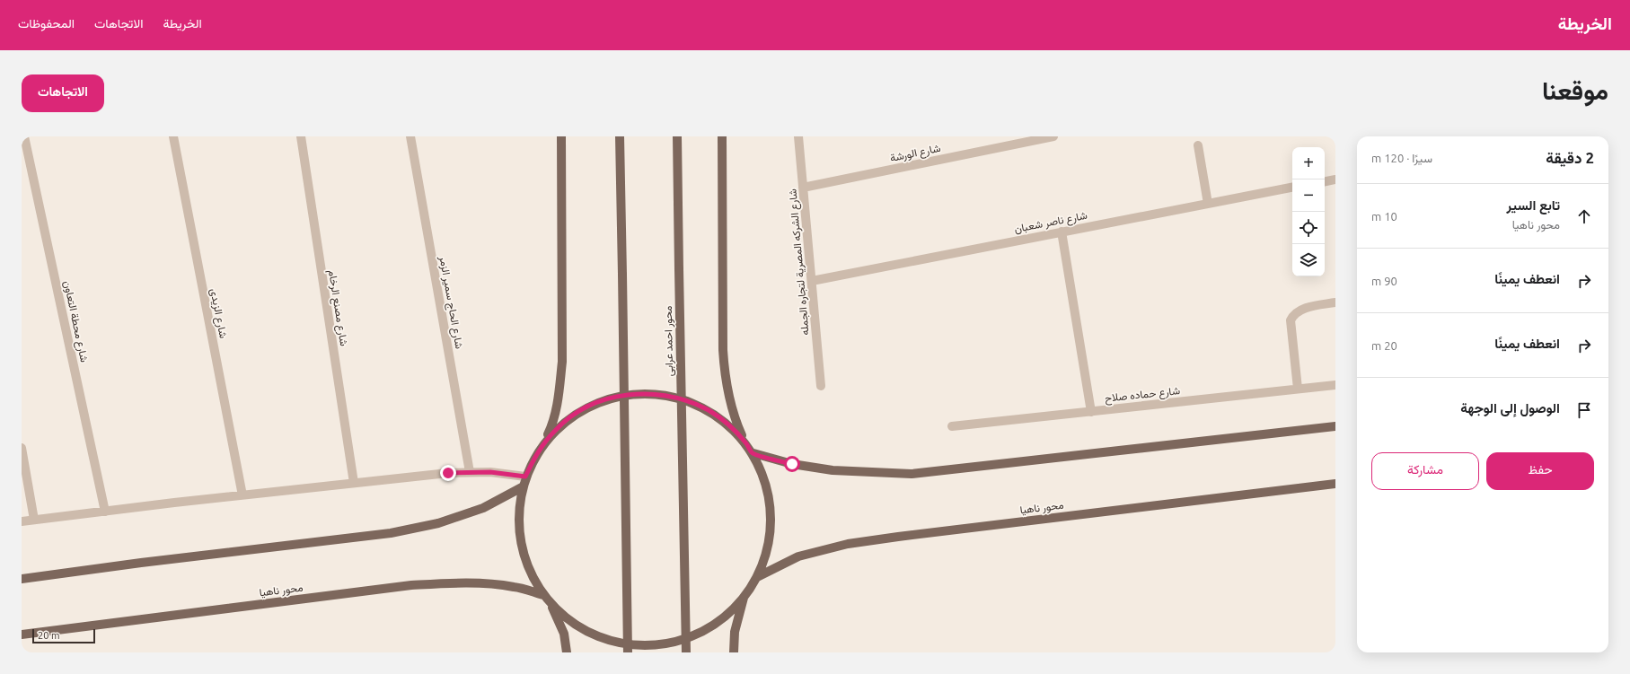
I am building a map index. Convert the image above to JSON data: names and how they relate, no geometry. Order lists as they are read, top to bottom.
{
  "streets": {
    "main road": ["محور احمد عرابى", "محور ناهيا"],
    "street": [
      "شارع الورشة",
      "شارع ناصر شعبان",
      "شارع الشركه المصرية لتجاره الجمله",
      "شارع الحاج سمير الزمر",
      "شارع مصنع الرخام",
      "شارع الزيدى",
      "شارع محطة التعاون",
      "شارع حماده صلاح"
    ]
  },
  "crossings": [
    ["شارع الورشة", "شارع الشركه المصرية لتجاره الجمله"],
    ["شارع ناصر شعبان", "شارع الشركه المصرية لتجاره الجمله"]
  ],
  "scale_bar": "20 m",
  "page": {
    "header": "الخريطة",
    "nav": ["الخريطة", "الاتجاهات", "المحفوظات"],
    "title": "موقعنا",
    "buttons": [
      "الاتجاهات",
      ["حفظ", "مشاركة"]
    ],
    "heading": ["2 دقيقة", "سيرًا · 120 m"],
    "map_buttons": ["+", "−"],
    "list": [
      ["تابع السير", "محور ناهيا", "10 m"],
      ["انعطف يمينًا", "90 m"],
      ["انعطف يمينًا", "20 m"],
      "الوصول إلى الوجهة"
    ],
    "scale": "20 m"
  }
}
